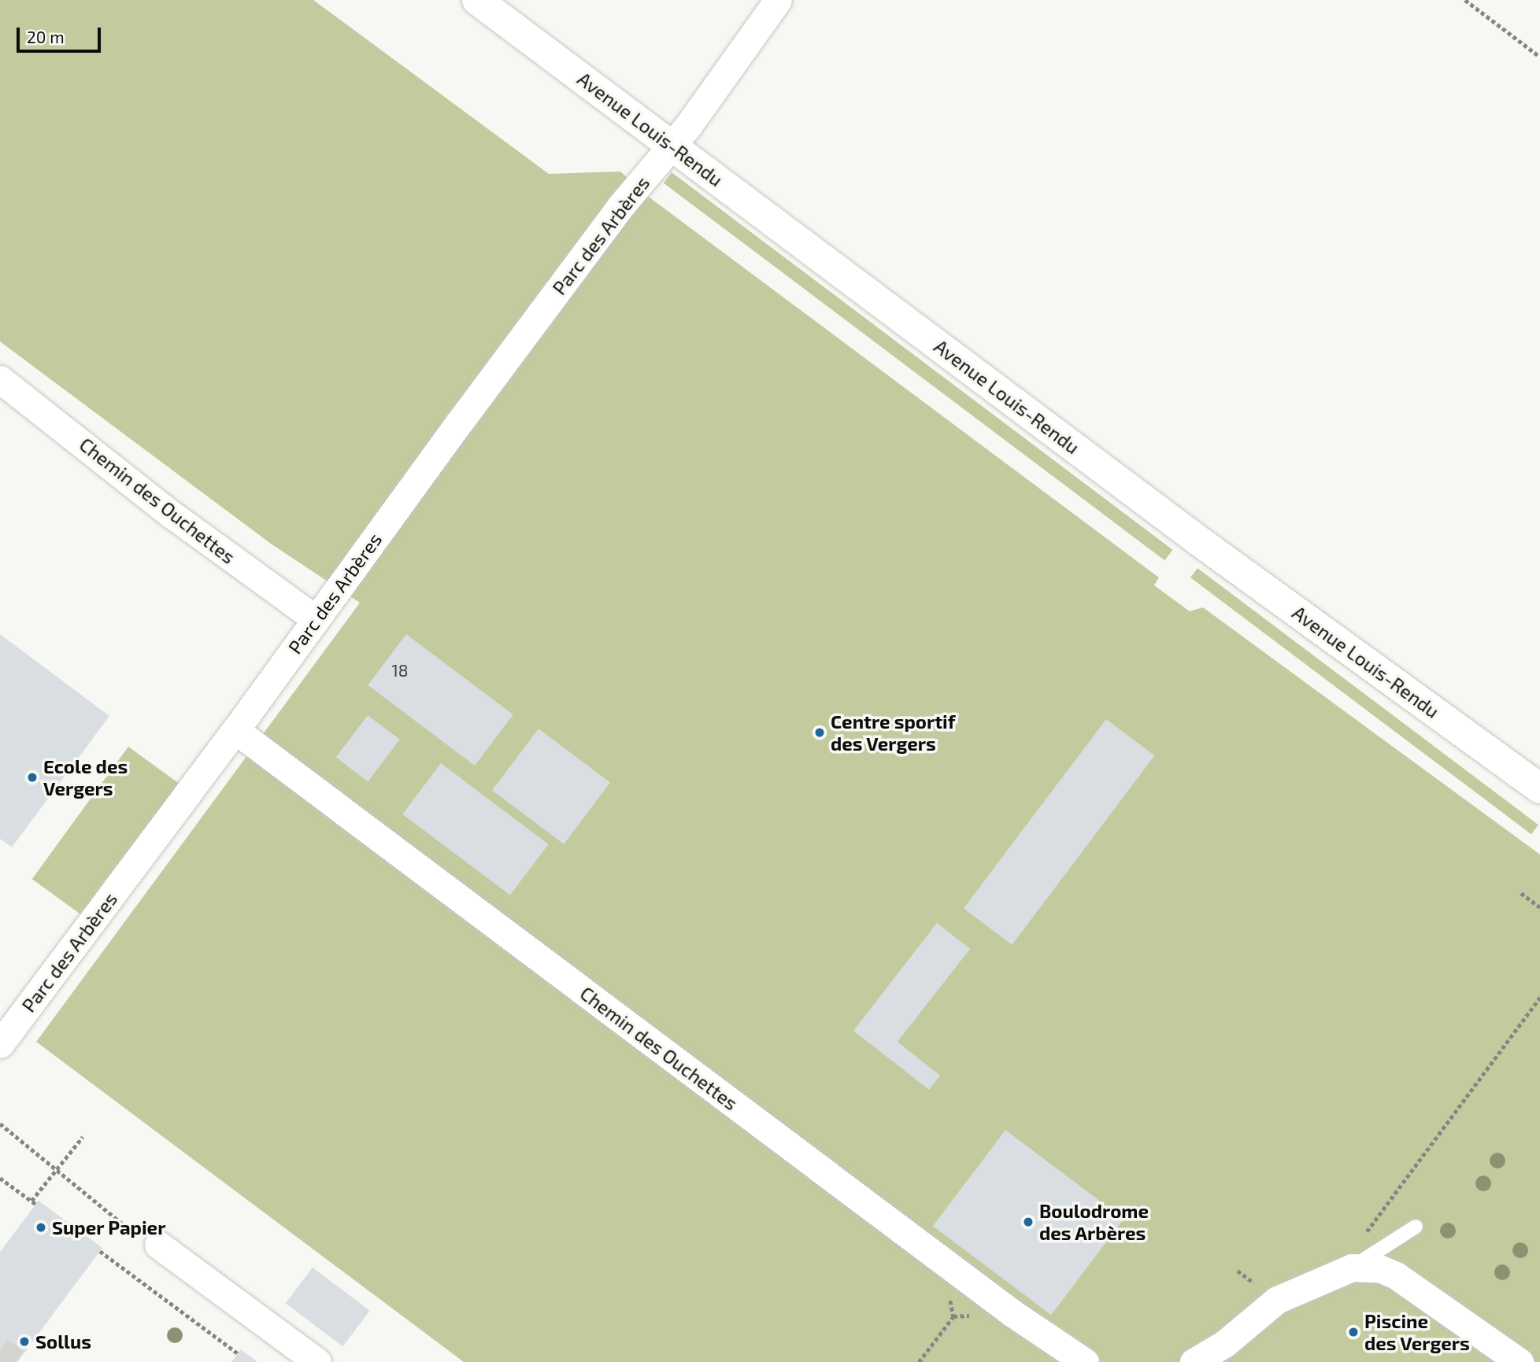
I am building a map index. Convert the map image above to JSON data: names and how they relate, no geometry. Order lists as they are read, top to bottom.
{
  "streets": {
    "main road": ["Avenue Louis-Rendu"],
    "street": ["Parc des Arbères", "Chemin des Ouchettes"]
  },
  "crossings": [
    ["Avenue Louis-Rendu", "Parc des Arbères"],
    ["Parc des Arbères", "Chemin des Ouchettes"]
  ],
  "places": [
    "Centre sportif des Vergers",
    "Ecole des Vergers",
    "Boulodrome des Arbères",
    "Super Papier",
    "Piscine des Vergers",
    "Sollus"
  ],
  "house_numbers": ["18"],
  "scale_bar": "20 m"
}
